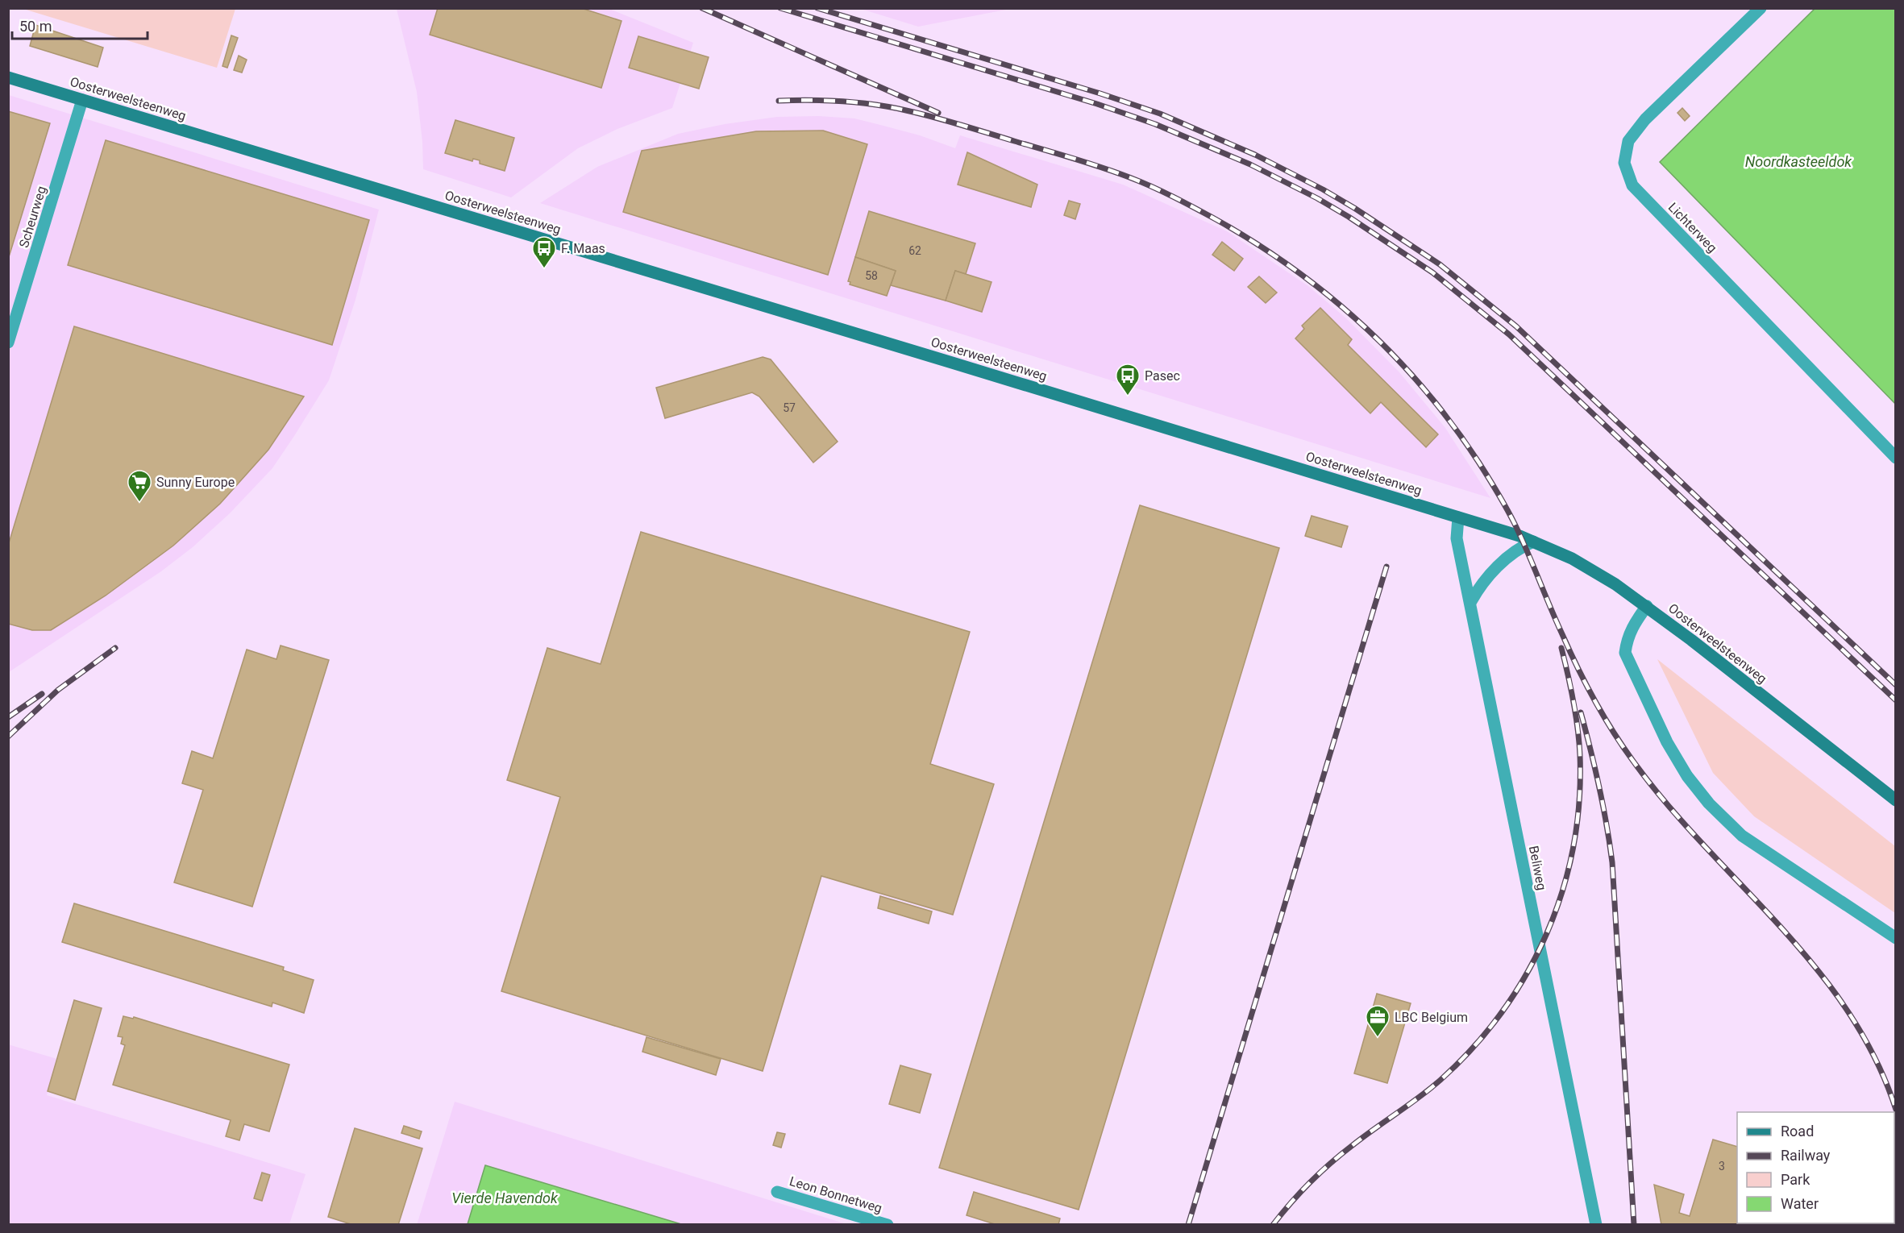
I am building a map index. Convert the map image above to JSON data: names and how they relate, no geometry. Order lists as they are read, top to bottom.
{
  "streets": {
    "main road": ["Oosterweelsteenweg"],
    "street": [
      "Scheurweg",
      "Lichterweg",
      "Beliweg",
      "Leon Bonnetweg"
    ]
  },
  "crossings": [
    ["Oosterweelsteenweg", "Scheurweg"],
    ["Oosterweelsteenweg", "Beliweg"]
  ],
  "water": ["Noordkasteeldok", "Vierde Havendok"],
  "places": {
    "bus stop": ["F. Maas", "Pasec"],
    "supermarket": ["Sunny Europe"],
    "office": ["LBC Belgium"]
  },
  "house_numbers": [
    "62",
    "58",
    "57",
    "3"
  ],
  "legend": [
    "Road",
    "Railway",
    "Park",
    "Water"
  ],
  "scale_bar": "50 m"
}
